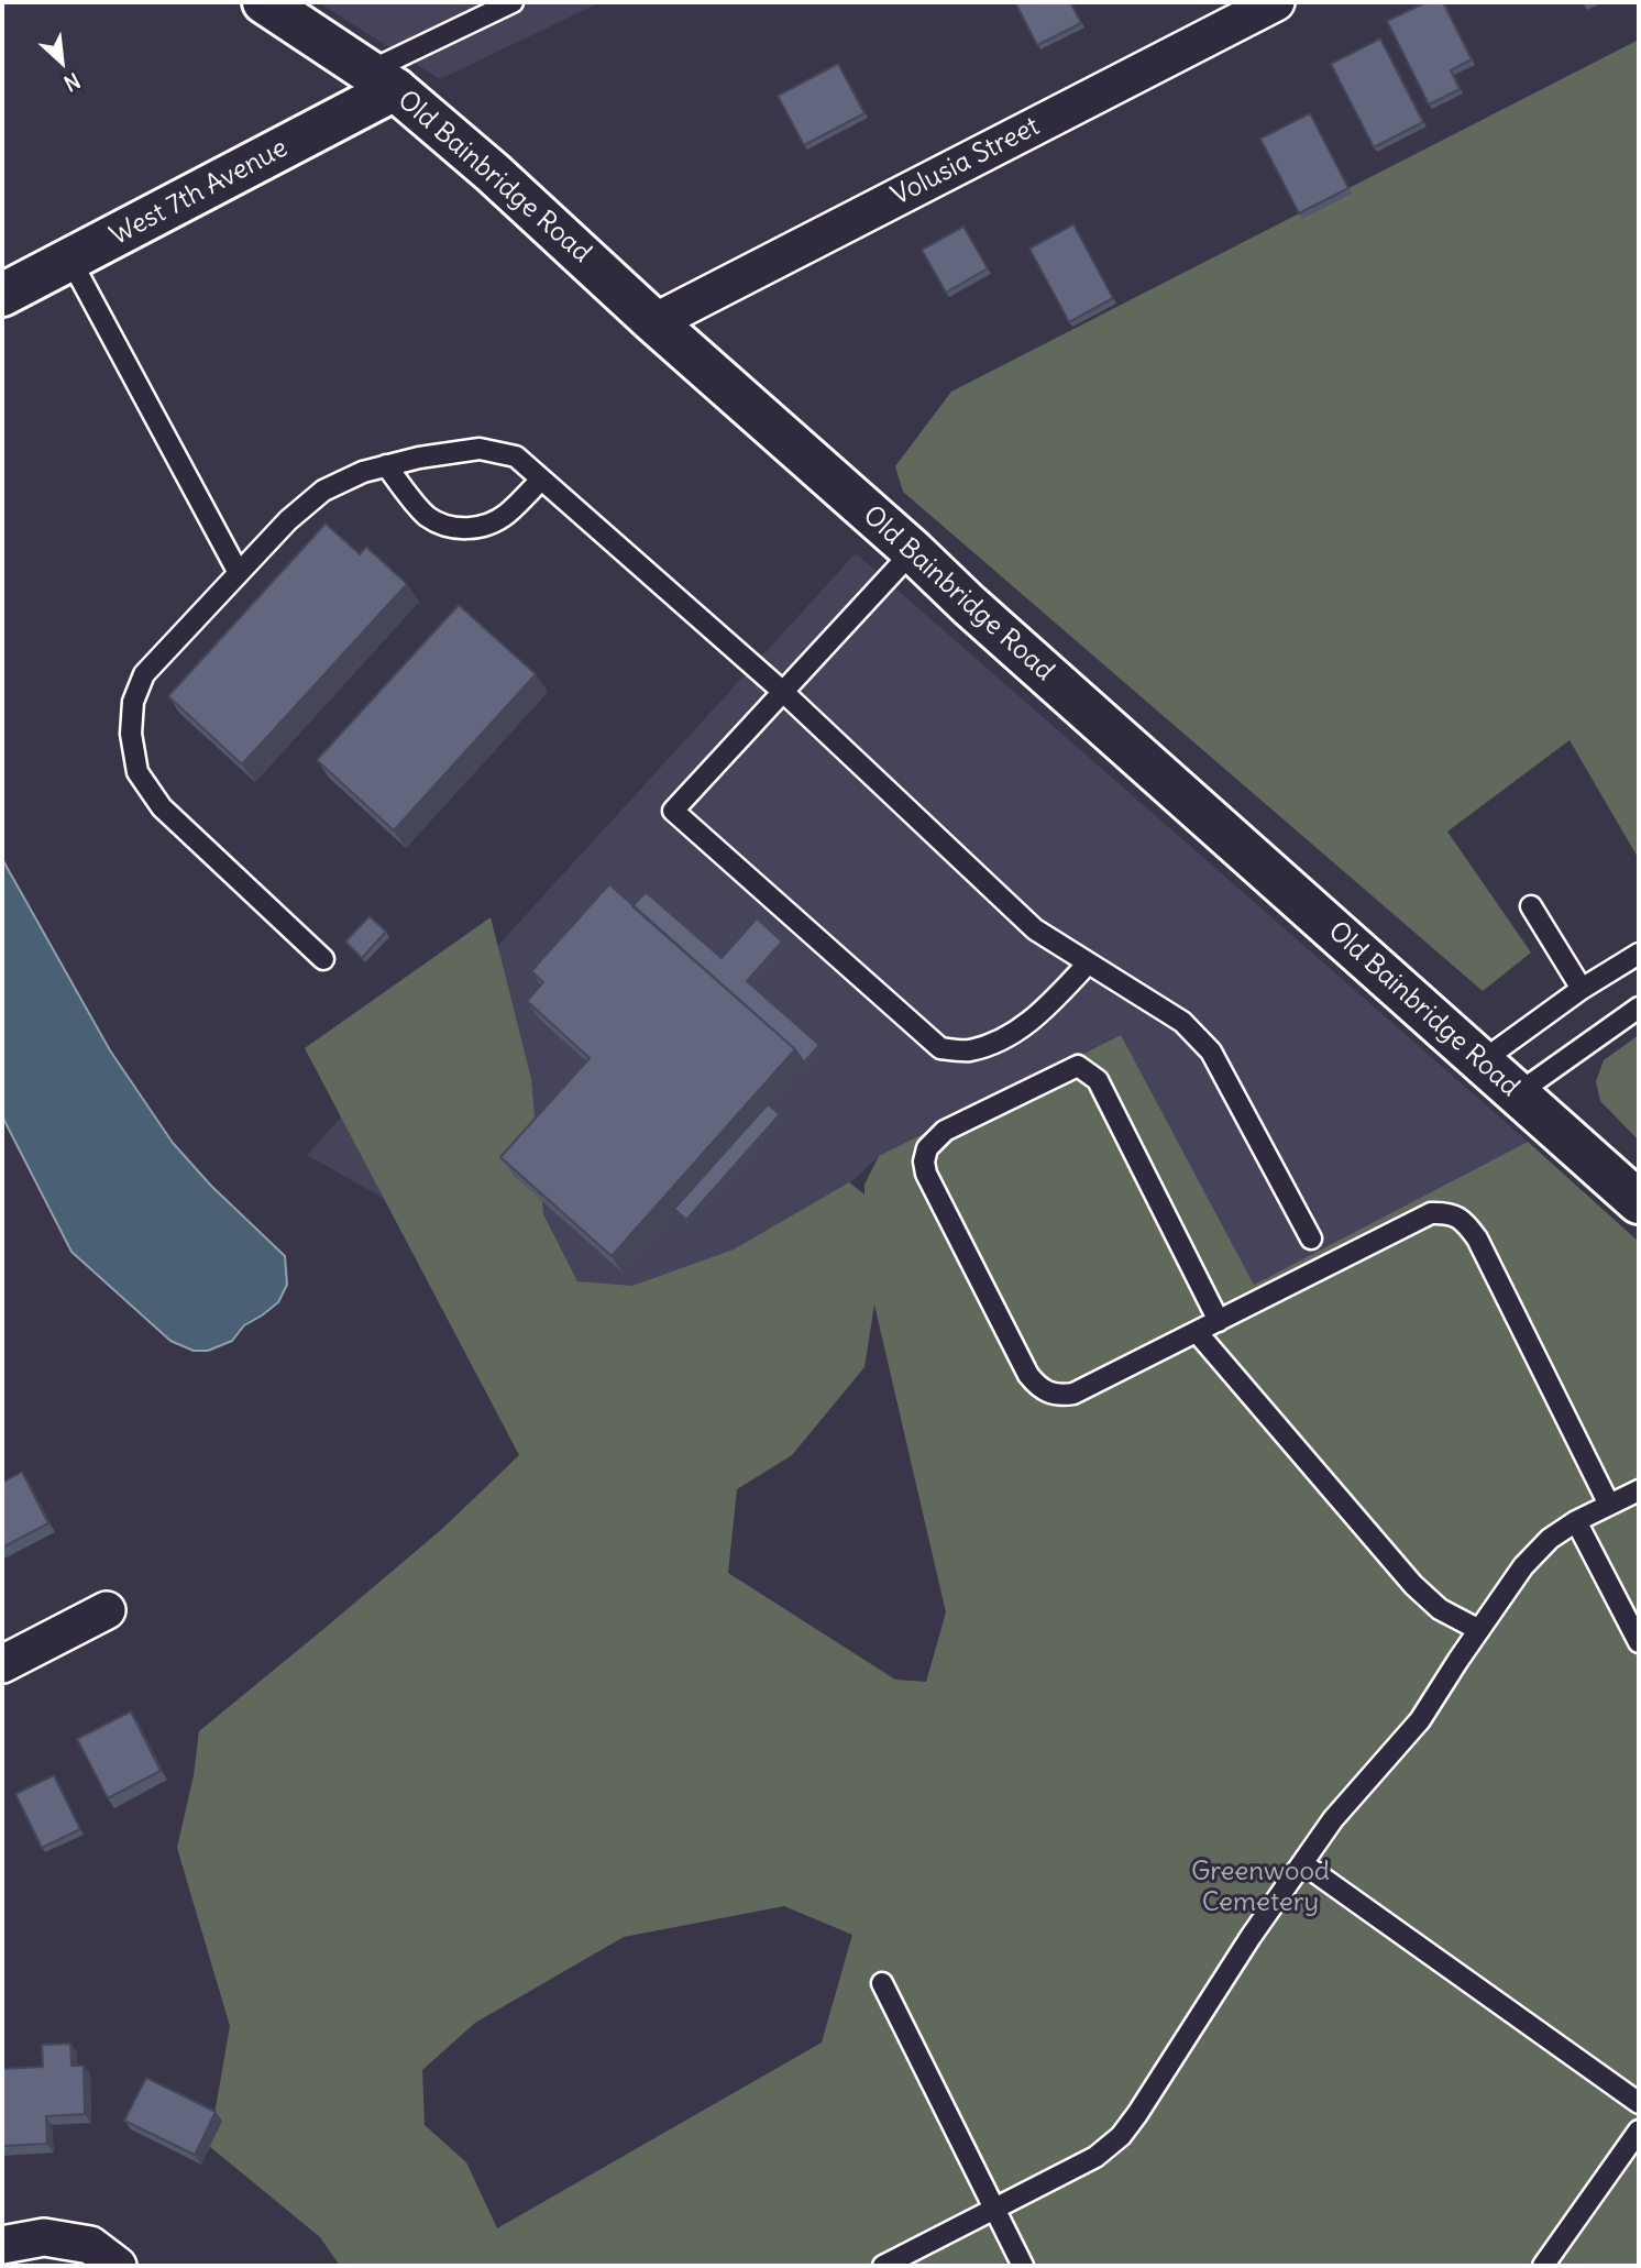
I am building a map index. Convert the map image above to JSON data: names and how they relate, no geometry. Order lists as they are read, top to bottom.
{
  "streets": {
    "main road": ["Old Bainbridge Road", "West 7th Avenue"],
    "street": ["Volusia Street"]
  },
  "crossings": [
    ["Volusia Street", "Old Bainbridge Road"],
    ["Old Bainbridge Road", "West 7th Avenue"]
  ],
  "parks": ["Greenwood Cemetery"],
  "north": "bottom right"
}
